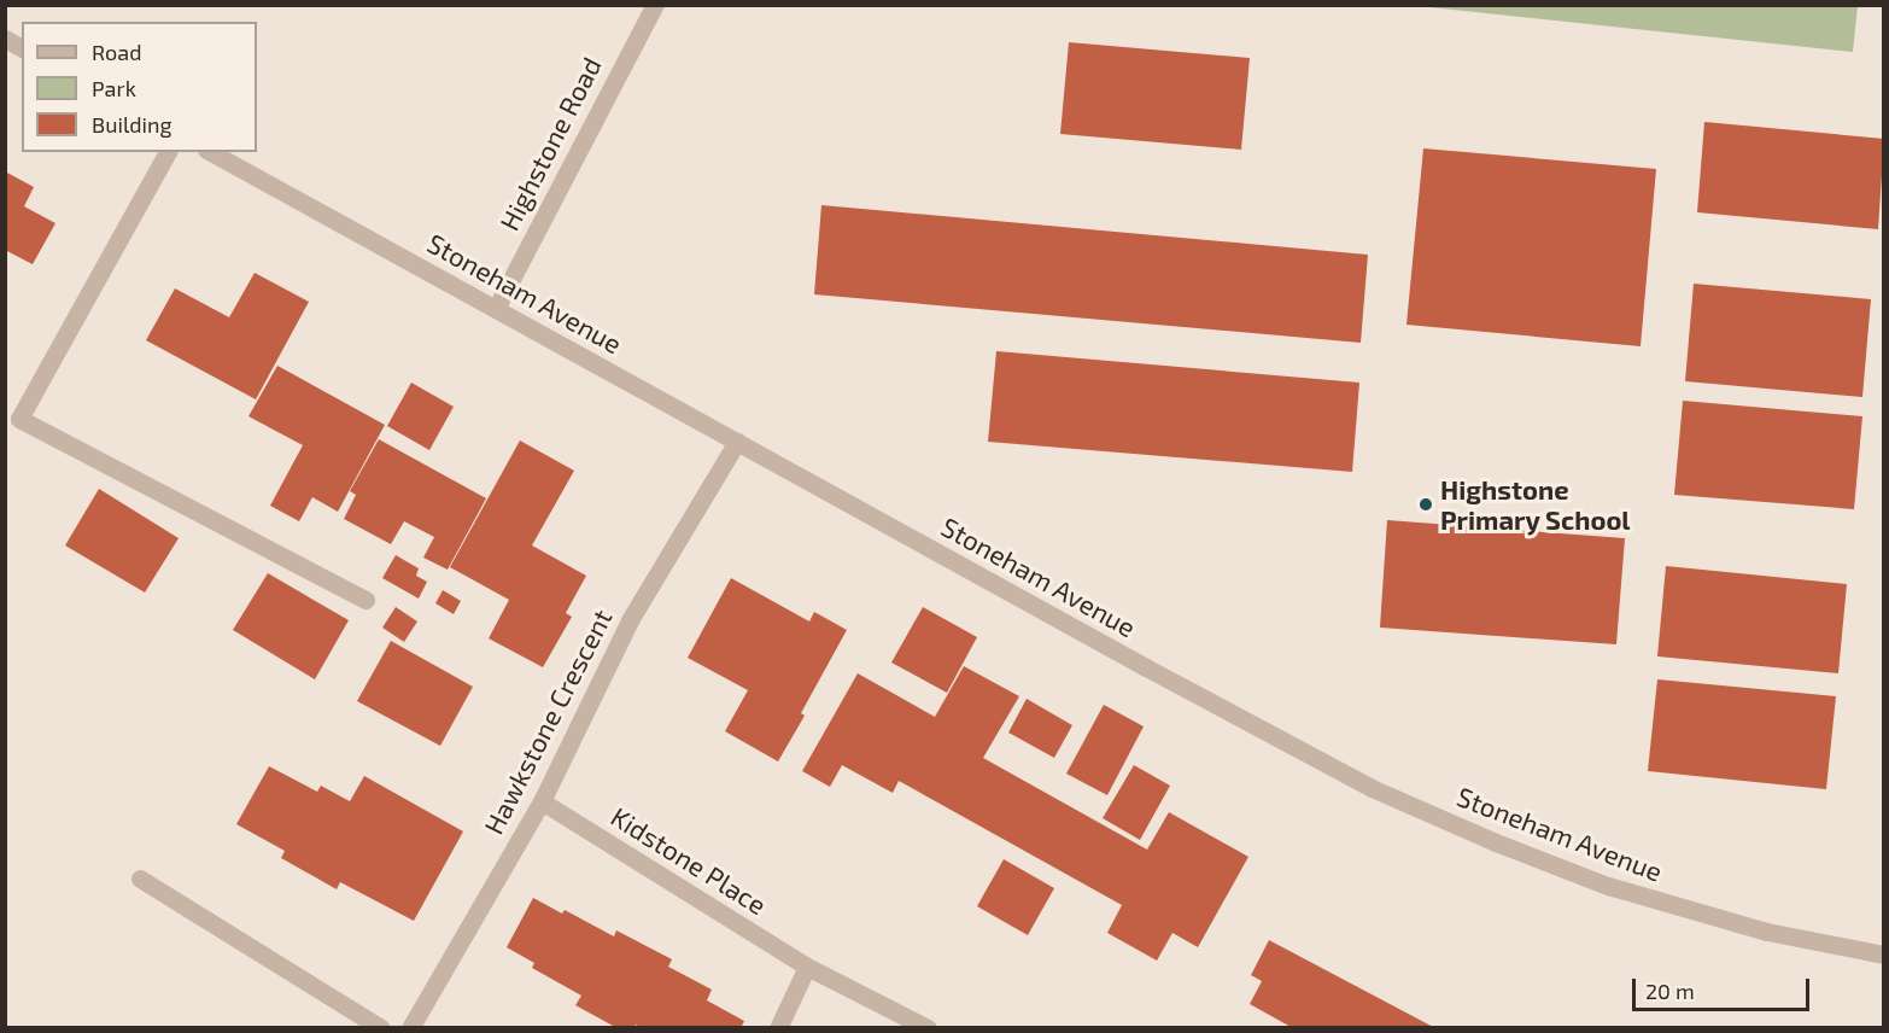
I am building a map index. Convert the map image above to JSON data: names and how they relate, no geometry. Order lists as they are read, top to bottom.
{
  "streets": {
    "street": [
      "Highstone Road",
      "Stoneham Avenue",
      "Hawkstone Crescent",
      "Kidstone Place"
    ]
  },
  "crossings": [
    ["Highstone Road", "Stoneham Avenue"],
    ["Stoneham Avenue", "Hawkstone Crescent"],
    ["Hawkstone Crescent", "Kidstone Place"]
  ],
  "places": ["Highstone Primary School"],
  "legend": ["Road", "Park", "Building"],
  "scale_bar": "20 m"
}
